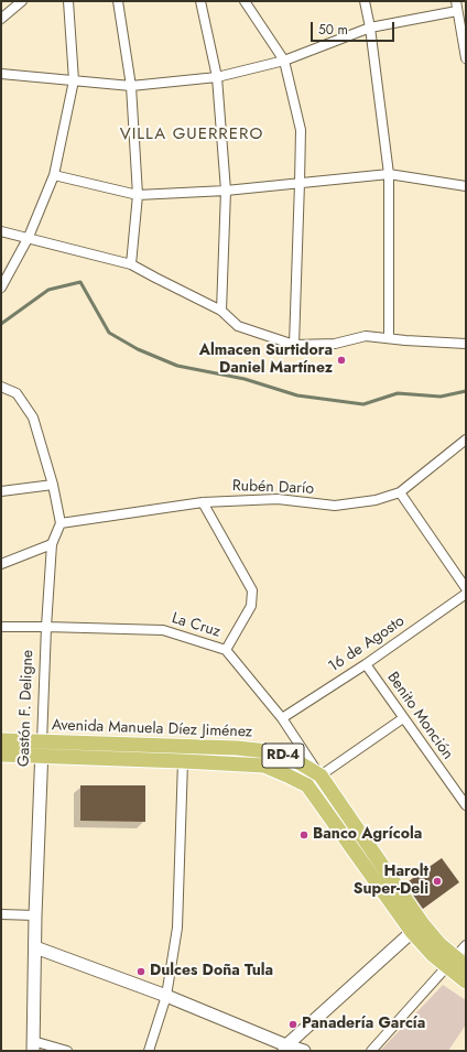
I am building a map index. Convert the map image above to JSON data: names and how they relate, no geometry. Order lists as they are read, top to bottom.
{
  "streets": {
    "main road": ["Avenida Manuela Díez Jiménez", "RD-4"],
    "street": [
      "Rubén Darío",
      "La Cruz",
      "16 de Agosto",
      "Gastón F. Deligne",
      "Benito Monción"
    ]
  },
  "crossings": [
    ["Rubén Darío", "Gastón F. Deligne"],
    ["La Cruz", "16 de Agosto"],
    ["La Cruz", "Gastón F. Deligne"],
    ["La Cruz", "Avenida Manuela Díez Jiménez"],
    ["16 de Agosto", "Benito Monción"],
    ["Gastón F. Deligne", "Avenida Manuela Díez Jiménez"]
  ],
  "districts": ["VILLA GUERRERO"],
  "places": [
    "Almacen Surtidora Daniel Martínez",
    "Banco Agrícola",
    "Harolt Super-Deli",
    "Dulces Doña Tula",
    "Panadería García"
  ],
  "scale_bar": "50 m"
}
